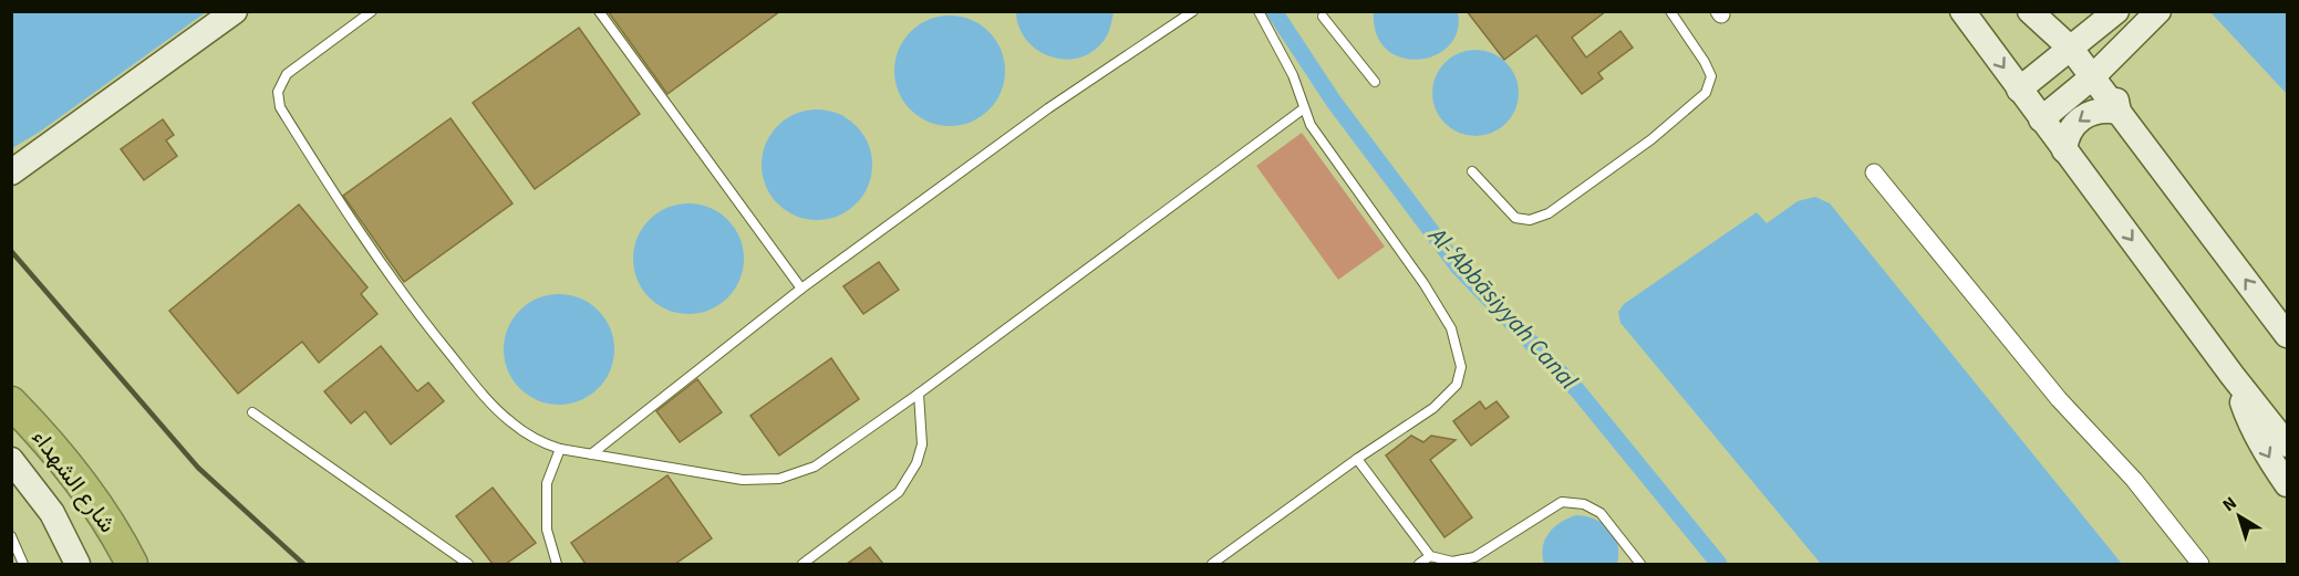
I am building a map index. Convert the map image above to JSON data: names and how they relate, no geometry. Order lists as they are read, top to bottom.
{
  "streets": {
    "highway": ["شارع الشهداء"]
  },
  "water": ["Al-ʿAbbāsiyyah Canal"],
  "north": "top left"
}
